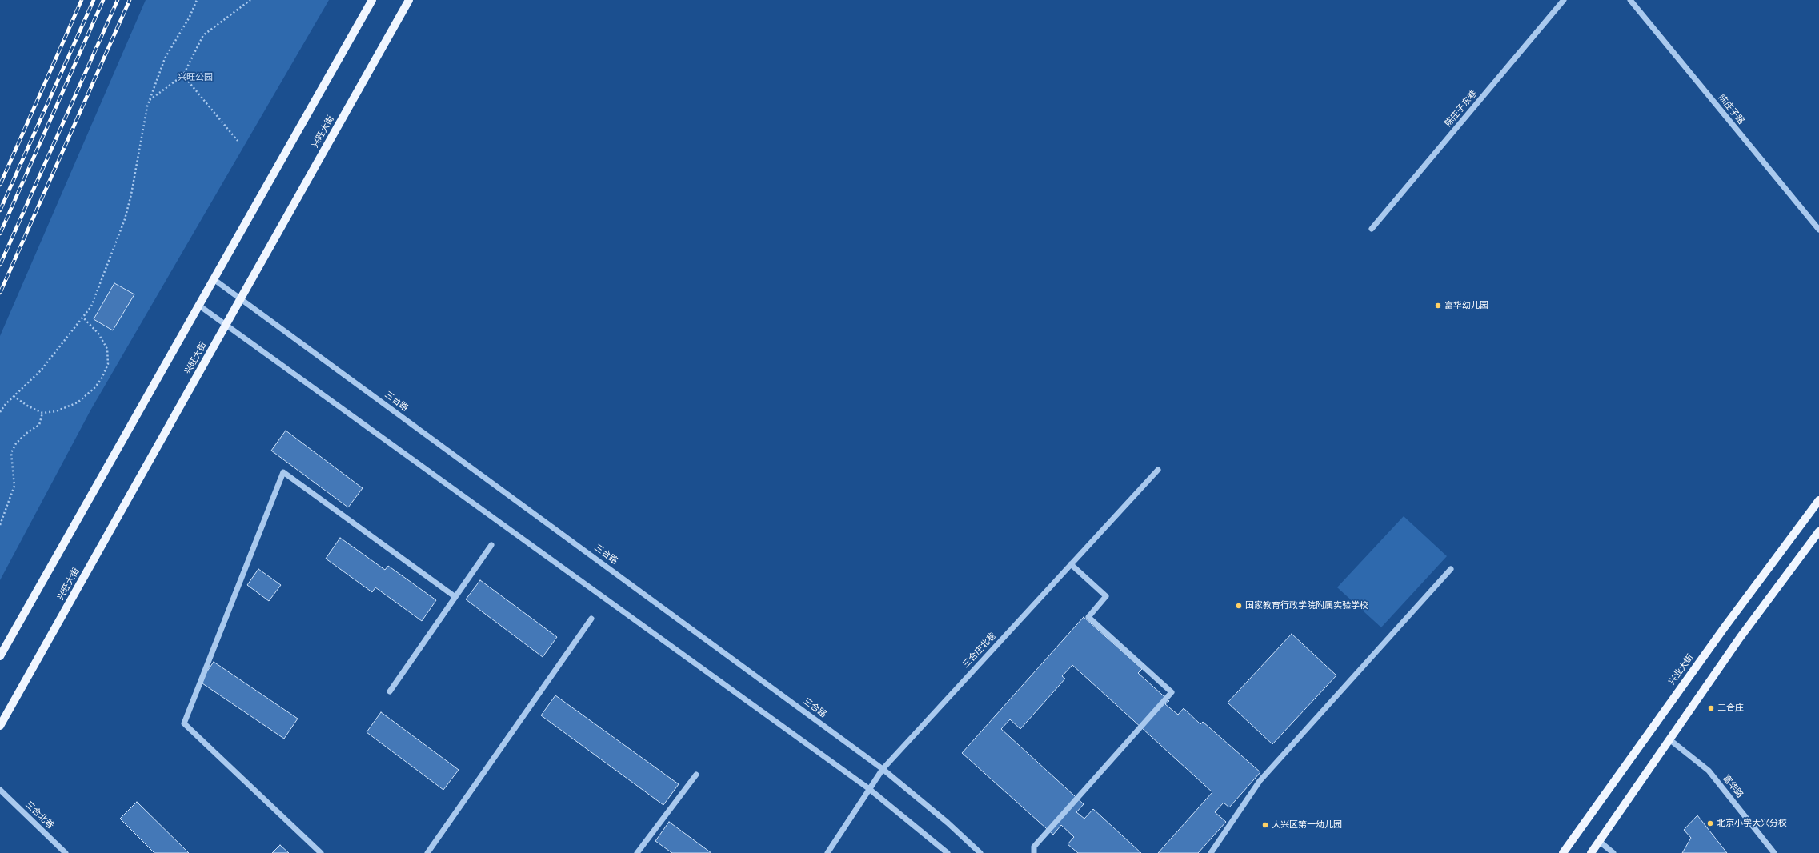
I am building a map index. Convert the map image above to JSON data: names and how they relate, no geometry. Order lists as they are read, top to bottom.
{
  "streets": {
    "main road": ["兴旺大街", "兴业大街"],
    "street": [
      "陈庄子东巷",
      "陈庄子路",
      "三合路",
      "三合庄北巷",
      "富华路",
      "三合北巷"
    ]
  },
  "crossings": [
    ["兴旺大街", "三合路"],
    ["三合路", "三合庄北巷"]
  ],
  "parks": ["兴旺公园"],
  "places": [
    "富华幼儿园",
    "国家教育行政学院附属实验学校",
    "三合庄",
    "北京小学大兴分校",
    "大兴区第一幼儿园"
  ]
}
